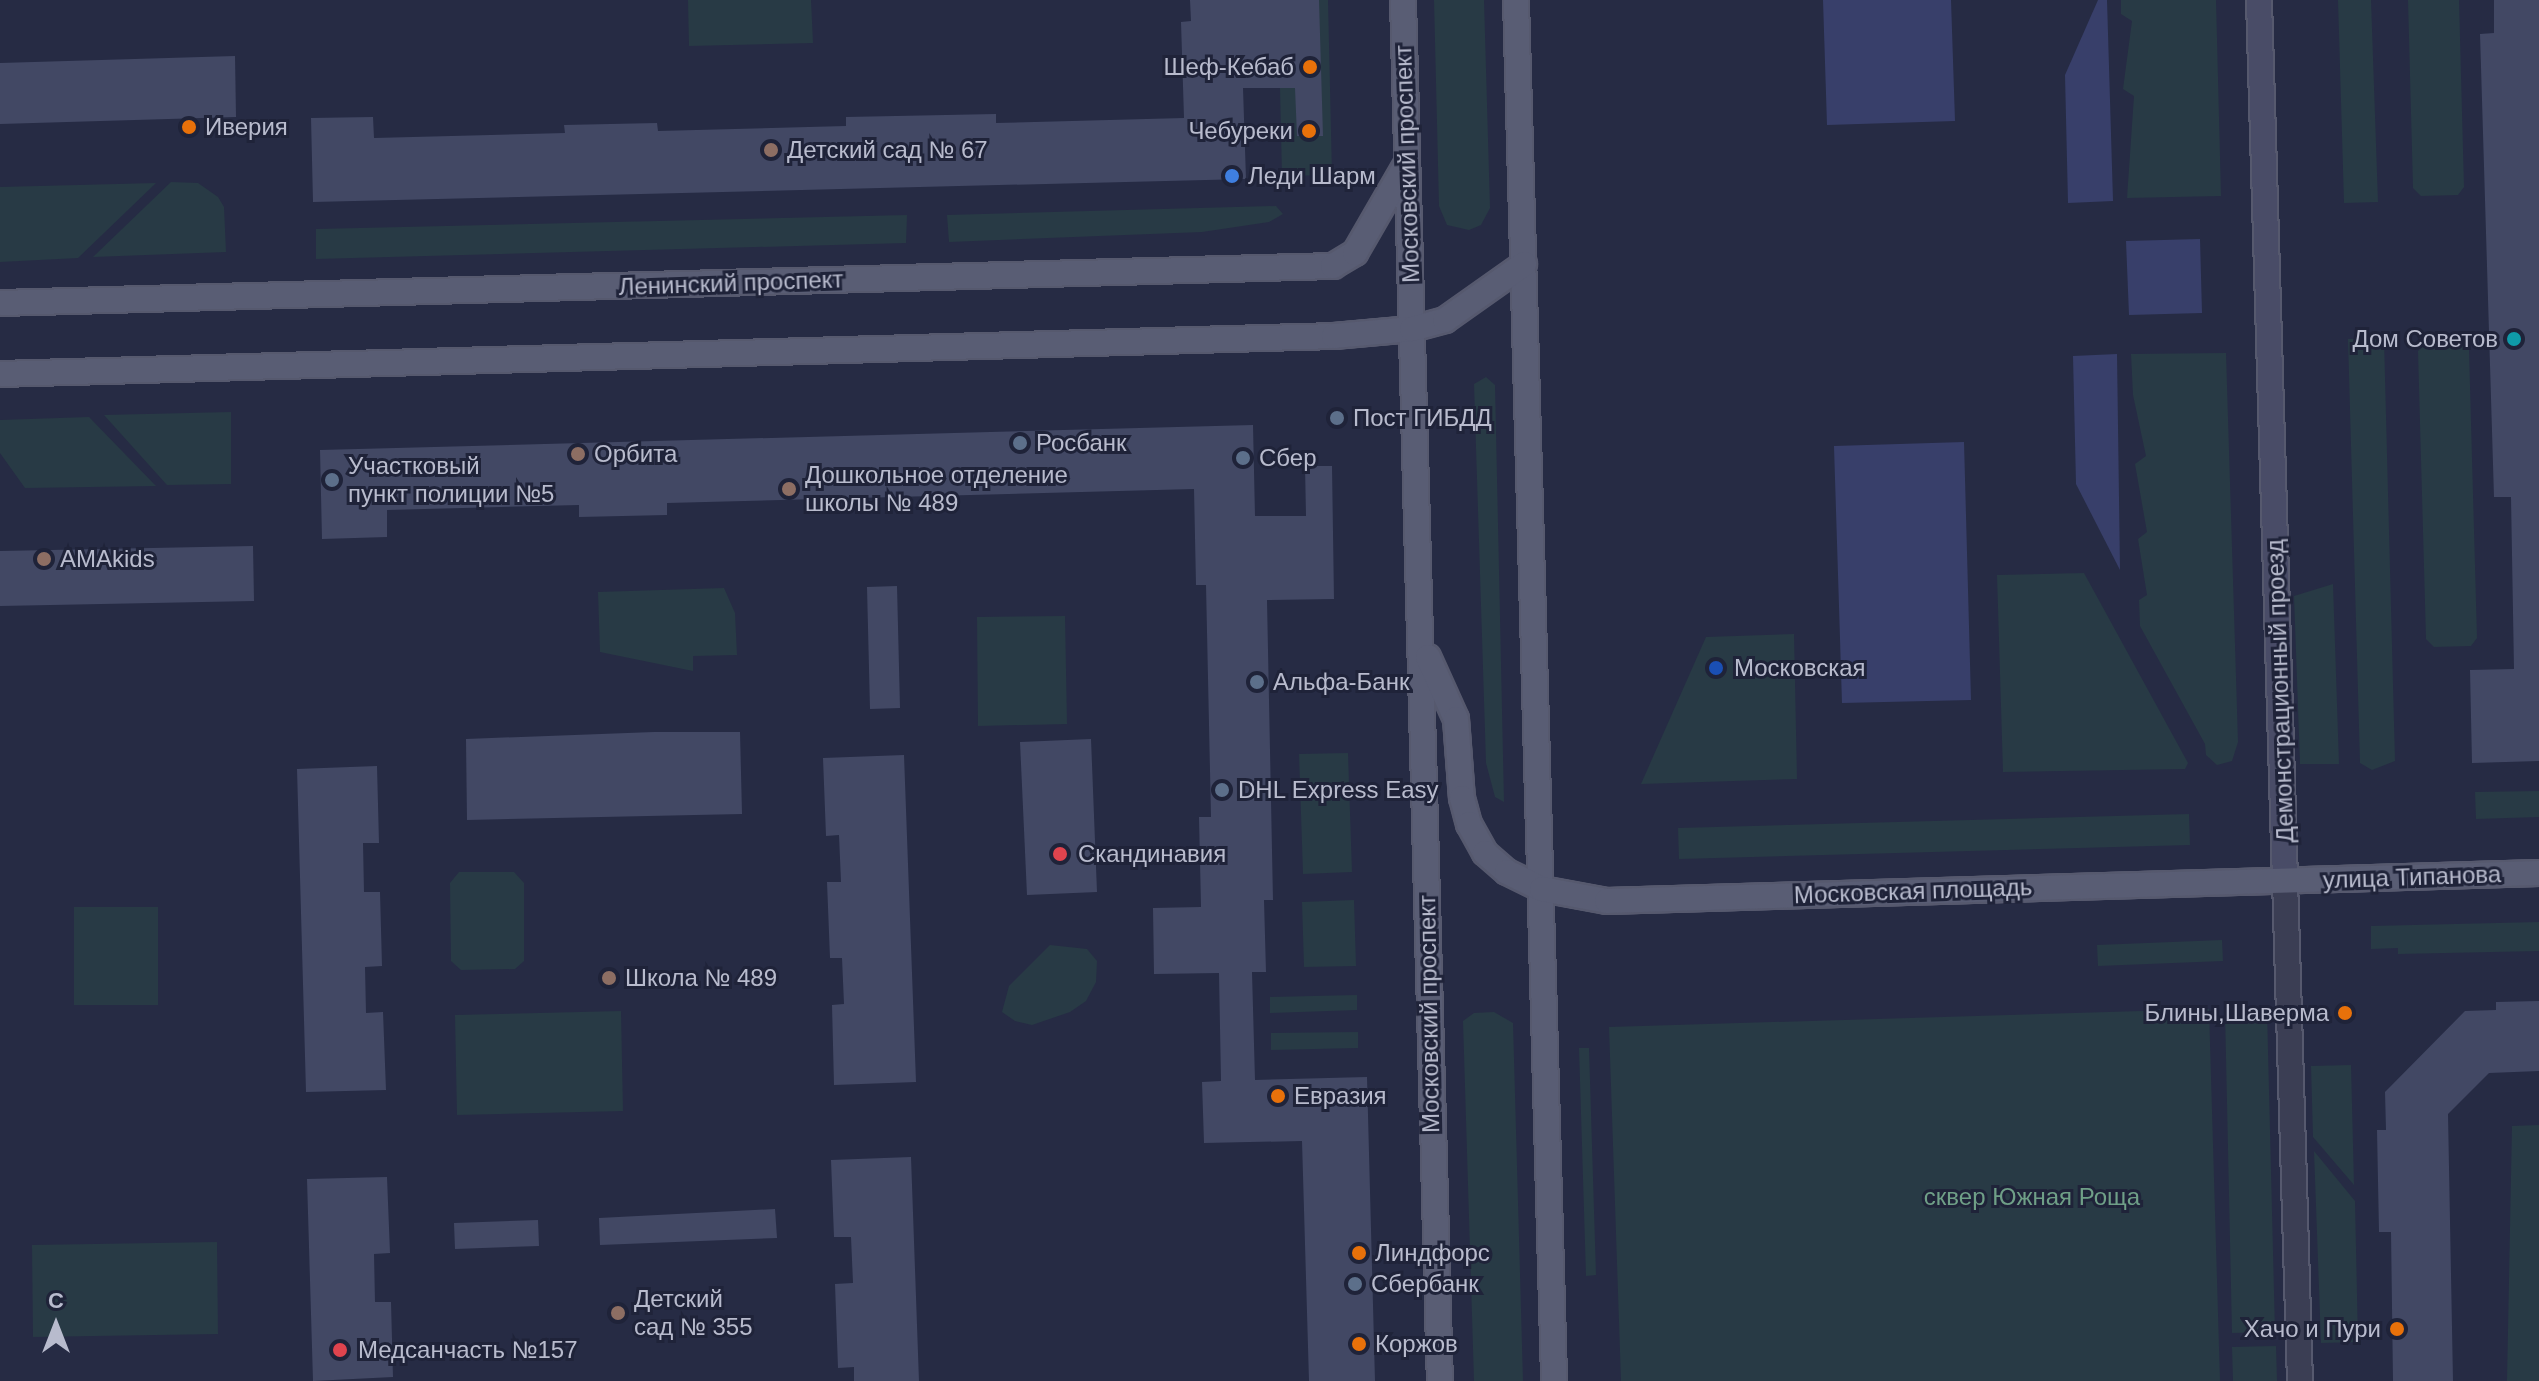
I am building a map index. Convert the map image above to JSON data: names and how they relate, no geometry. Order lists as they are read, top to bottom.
{
  "streets": {
    "main road": [
      "Московский проспект",
      "Ленинский проспект",
      "улица Типанова",
      "Московская площадь"
    ],
    "street": ["Демонстрационный проезд"]
  },
  "crossings": [
    ["Московский проспект", "Ленинский проспект"],
    ["Московский проспект", "Московская площадь"],
    ["Демонстрационный проезд", "улица Типанова"],
    ["Демонстрационный проезд", "Московская площадь"],
    ["улица Типанова", "Московская площадь"]
  ],
  "parks": ["сквер Южная Роща"],
  "places": [
    "Шеф-Кебаб",
    "Иверия",
    "Чебуреки",
    "Детский сад № 67",
    "Леди Шарм",
    "Дом Советов",
    "Пост ГИБДД",
    "Росбанк",
    "Орбита",
    "Сбер",
    "Участковый пункт полиции №5",
    "Дошкольное отделение школы № 489",
    "AMAkids",
    "Московская",
    "Альфа-Банк",
    "DHL Express Easy",
    "Скандинавия",
    "Школа № 489",
    "Блины,Шаверма",
    "Евразия",
    "Линдфорс",
    "Сбербанк",
    "Детский сад № 355",
    "Хачо и Пури",
    "Коржов",
    "Медсанчасть №157"
  ],
  "north": "top"
}
